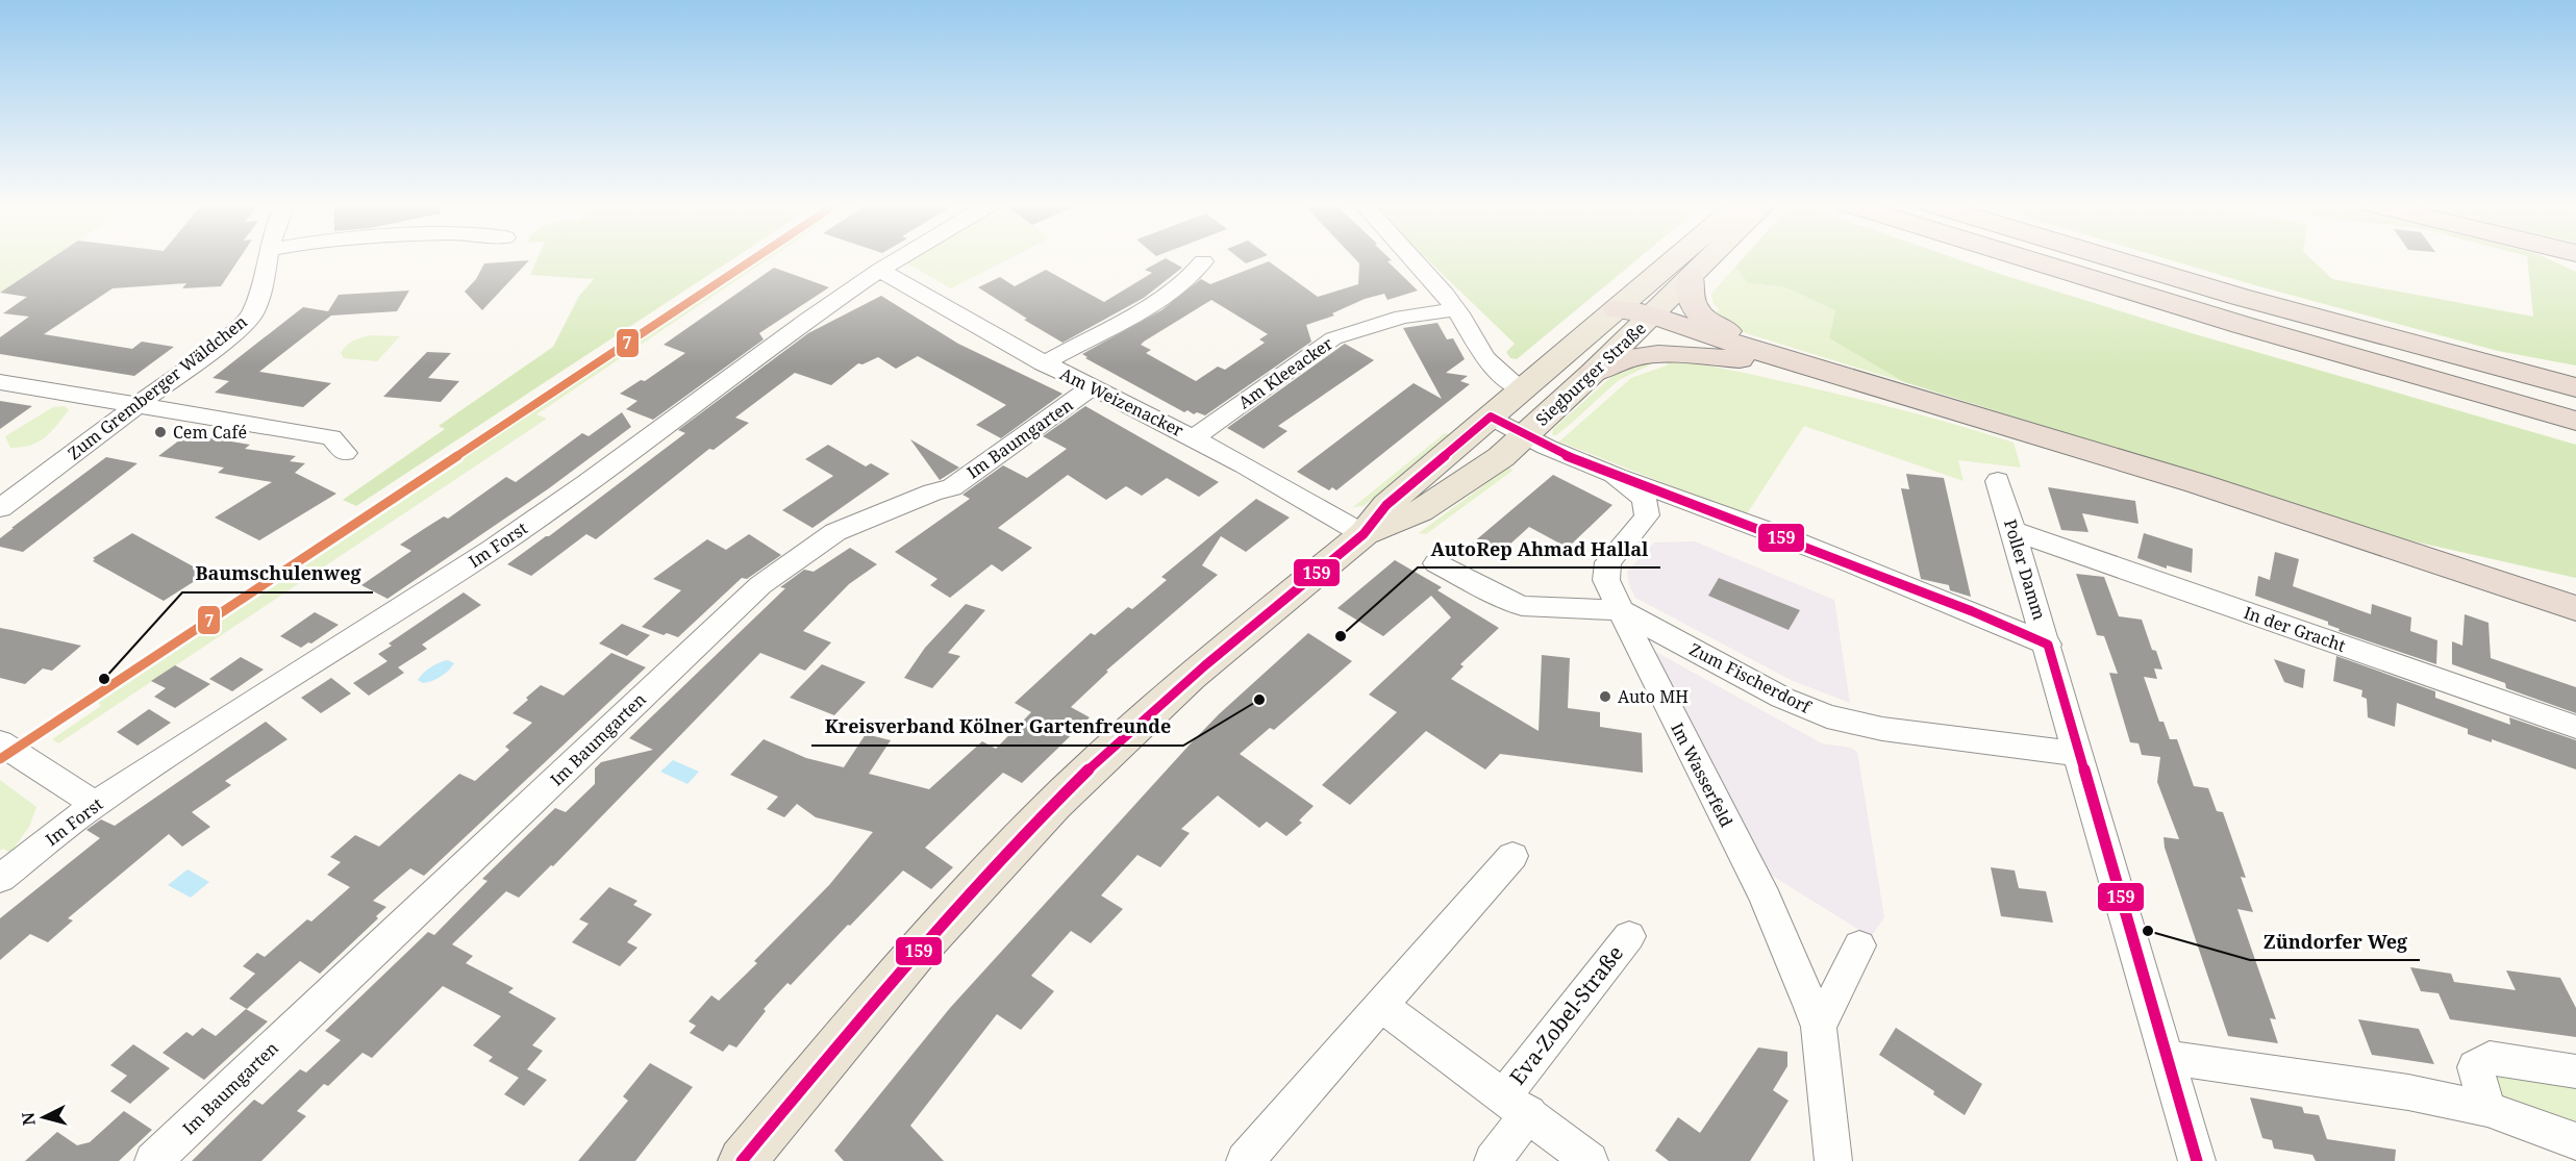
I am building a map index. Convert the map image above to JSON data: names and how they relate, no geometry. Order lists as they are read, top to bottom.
{
  "streets": {
    "main road": ["Siegburger Straße"],
    "street": [
      "Am Kleeacker",
      "Zum Gremberger Wäldchen",
      "Am Weizenacker",
      "Im Baumgarten",
      "Im Forst",
      "Poller Damm",
      "In der Gracht",
      "Zum Fischerdorf",
      "Im Wasserfeld",
      "Eva-Zobel-Straße"
    ]
  },
  "crossings": [
    ["Am Kleeacker", "Am Weizenacker"],
    ["Siegburger Straße", "Am Weizenacker"],
    ["Siegburger Straße", "Im Wasserfeld"],
    ["Am Weizenacker", "Im Baumgarten"],
    ["Am Weizenacker", "Im Forst"],
    ["Poller Damm", "In der Gracht"],
    ["Poller Damm", "Zum Fischerdorf"],
    ["Zum Fischerdorf", "Im Wasserfeld"]
  ],
  "places": [
    "Cem Café",
    "AutoRep Ahmad Hallal",
    "Baumschulenweg",
    "Auto MH",
    "Kreisverband Kölner Gartenfreunde",
    "Zündorfer Weg"
  ],
  "lines": ["transit line 7", "transit line 159"],
  "north": "left"
}
